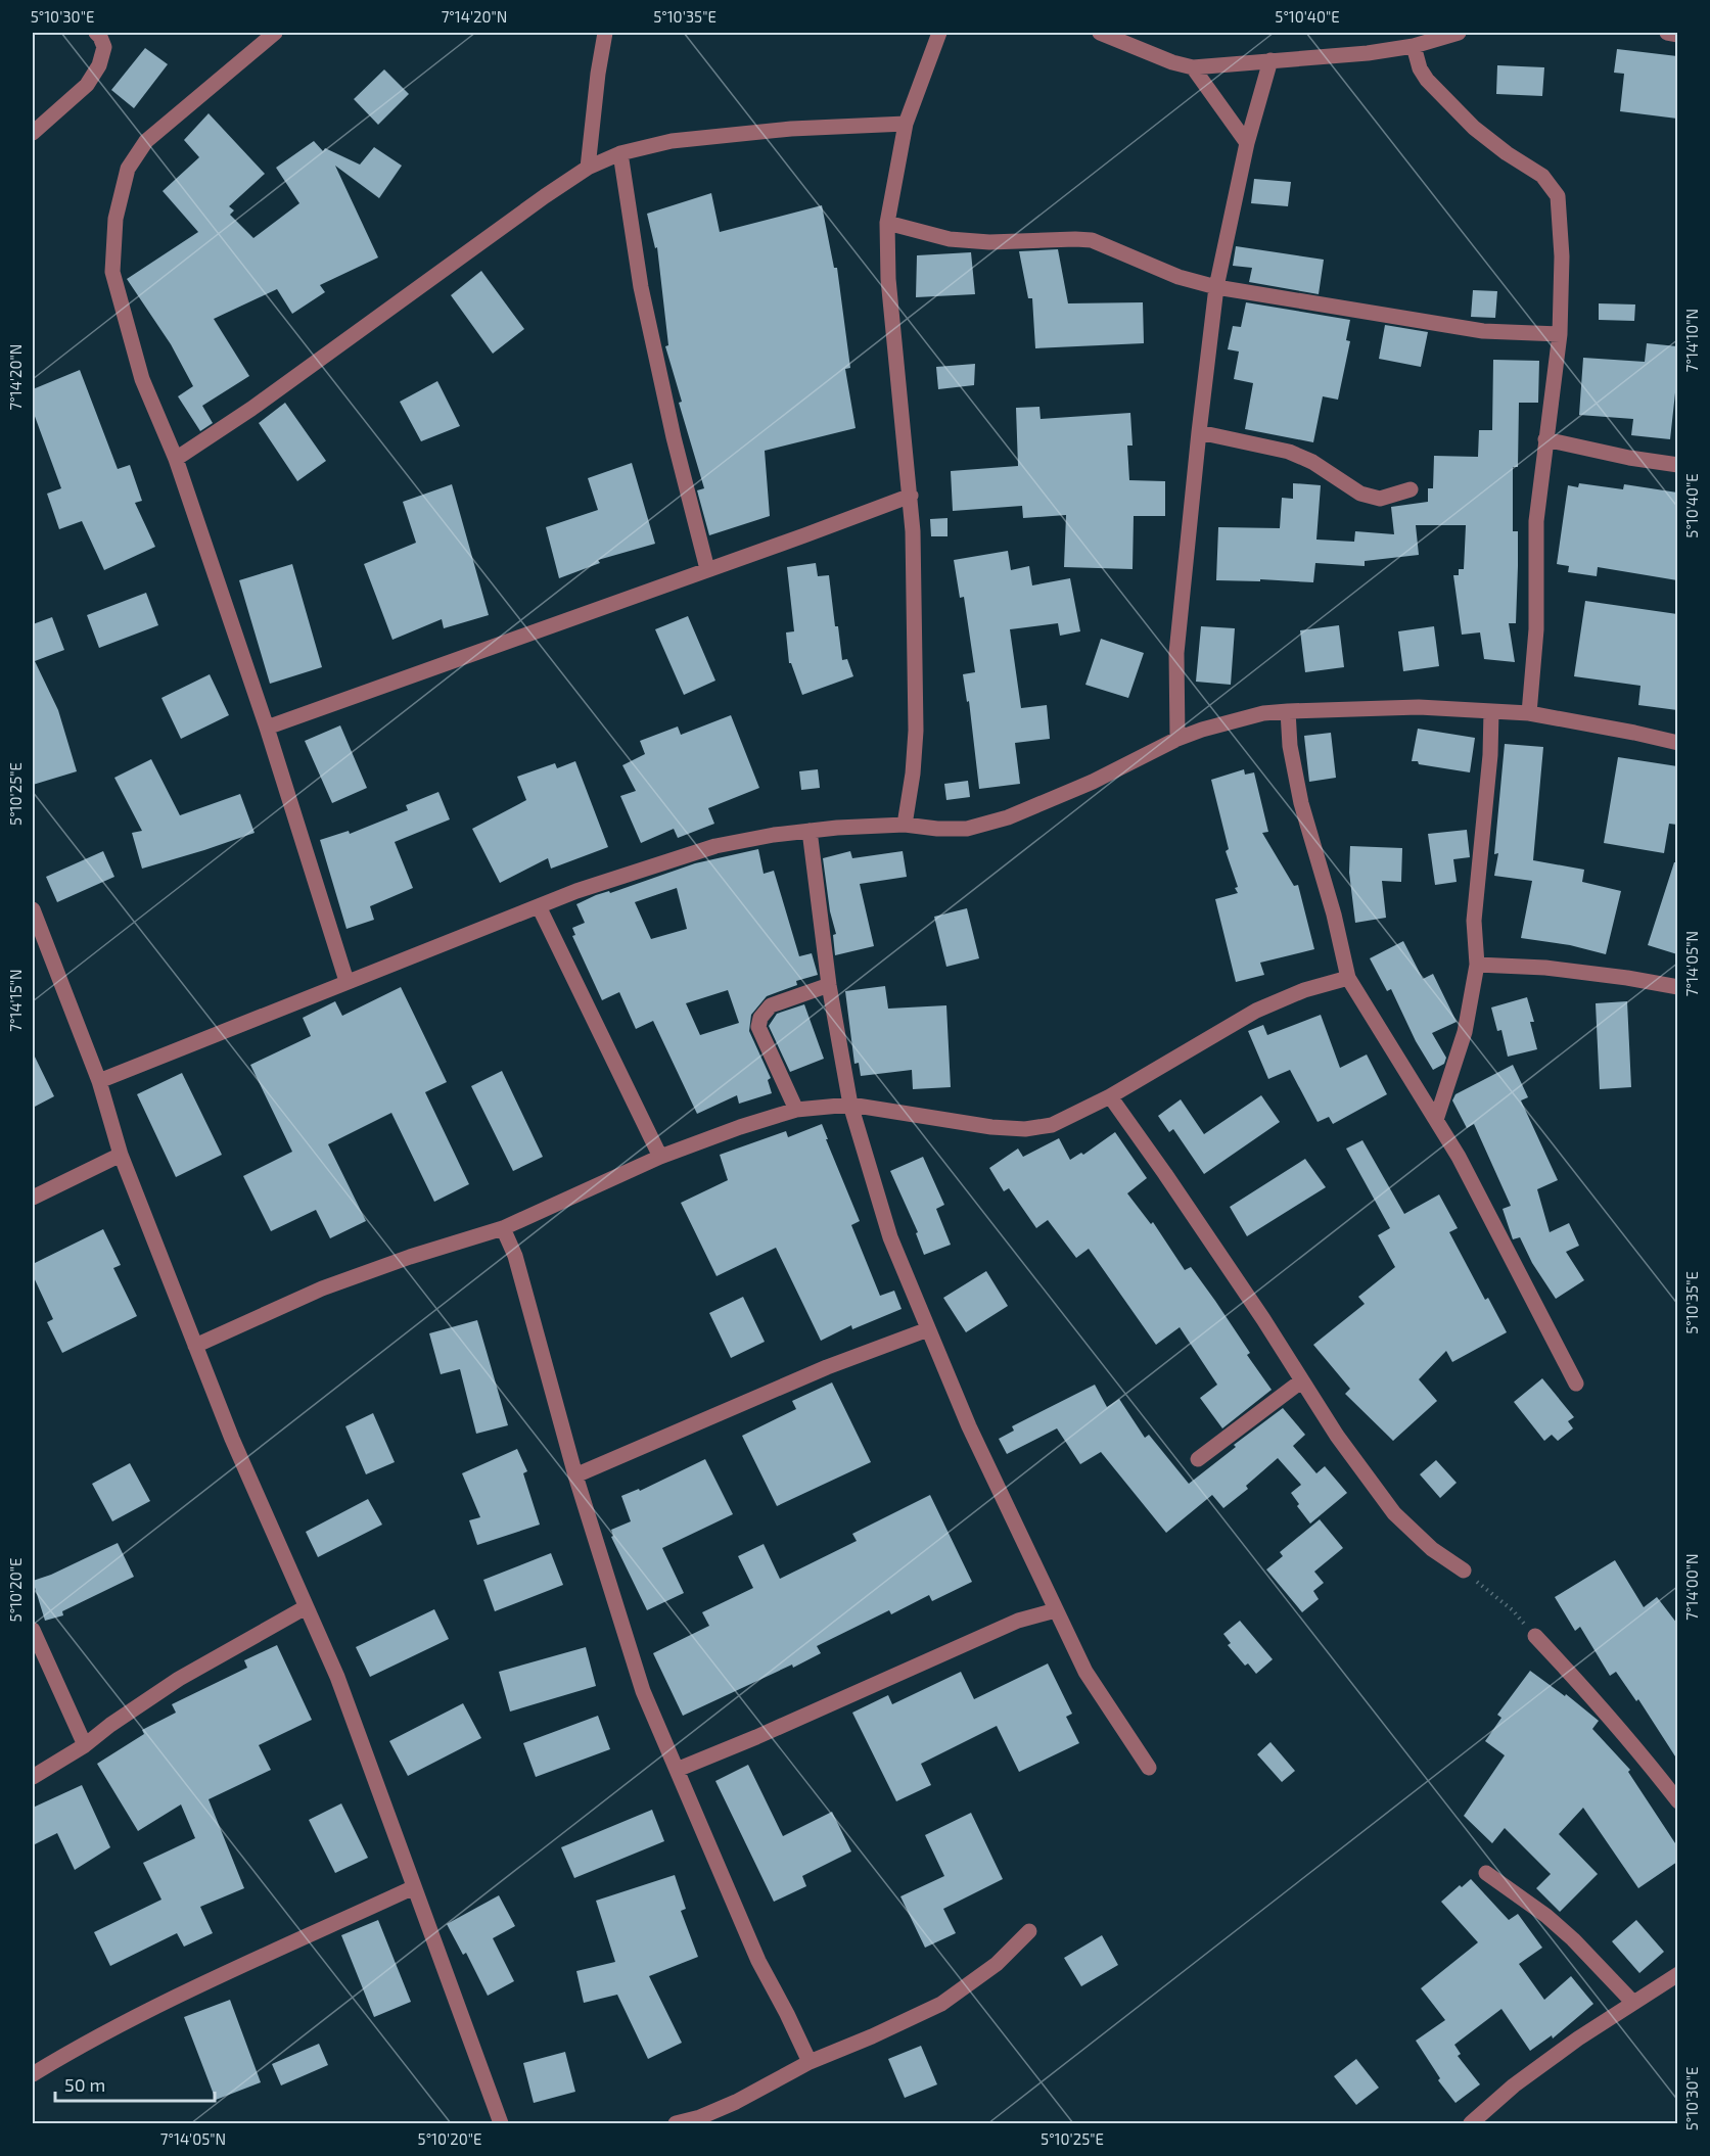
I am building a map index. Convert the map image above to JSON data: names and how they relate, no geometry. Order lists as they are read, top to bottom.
{
  "scale_bar": "50 m",
  "coordinates": [
    "5°10'30\"E",
    "7°14'20\"N",
    "5°10'35\"E",
    "5°10'40\"E",
    "7°14'10\"N",
    "5°10'25\"E",
    "7°14'05\"N",
    "7°14'15\"N",
    "7°14'00\"N",
    "5°10'20\"E"
  ]
}
